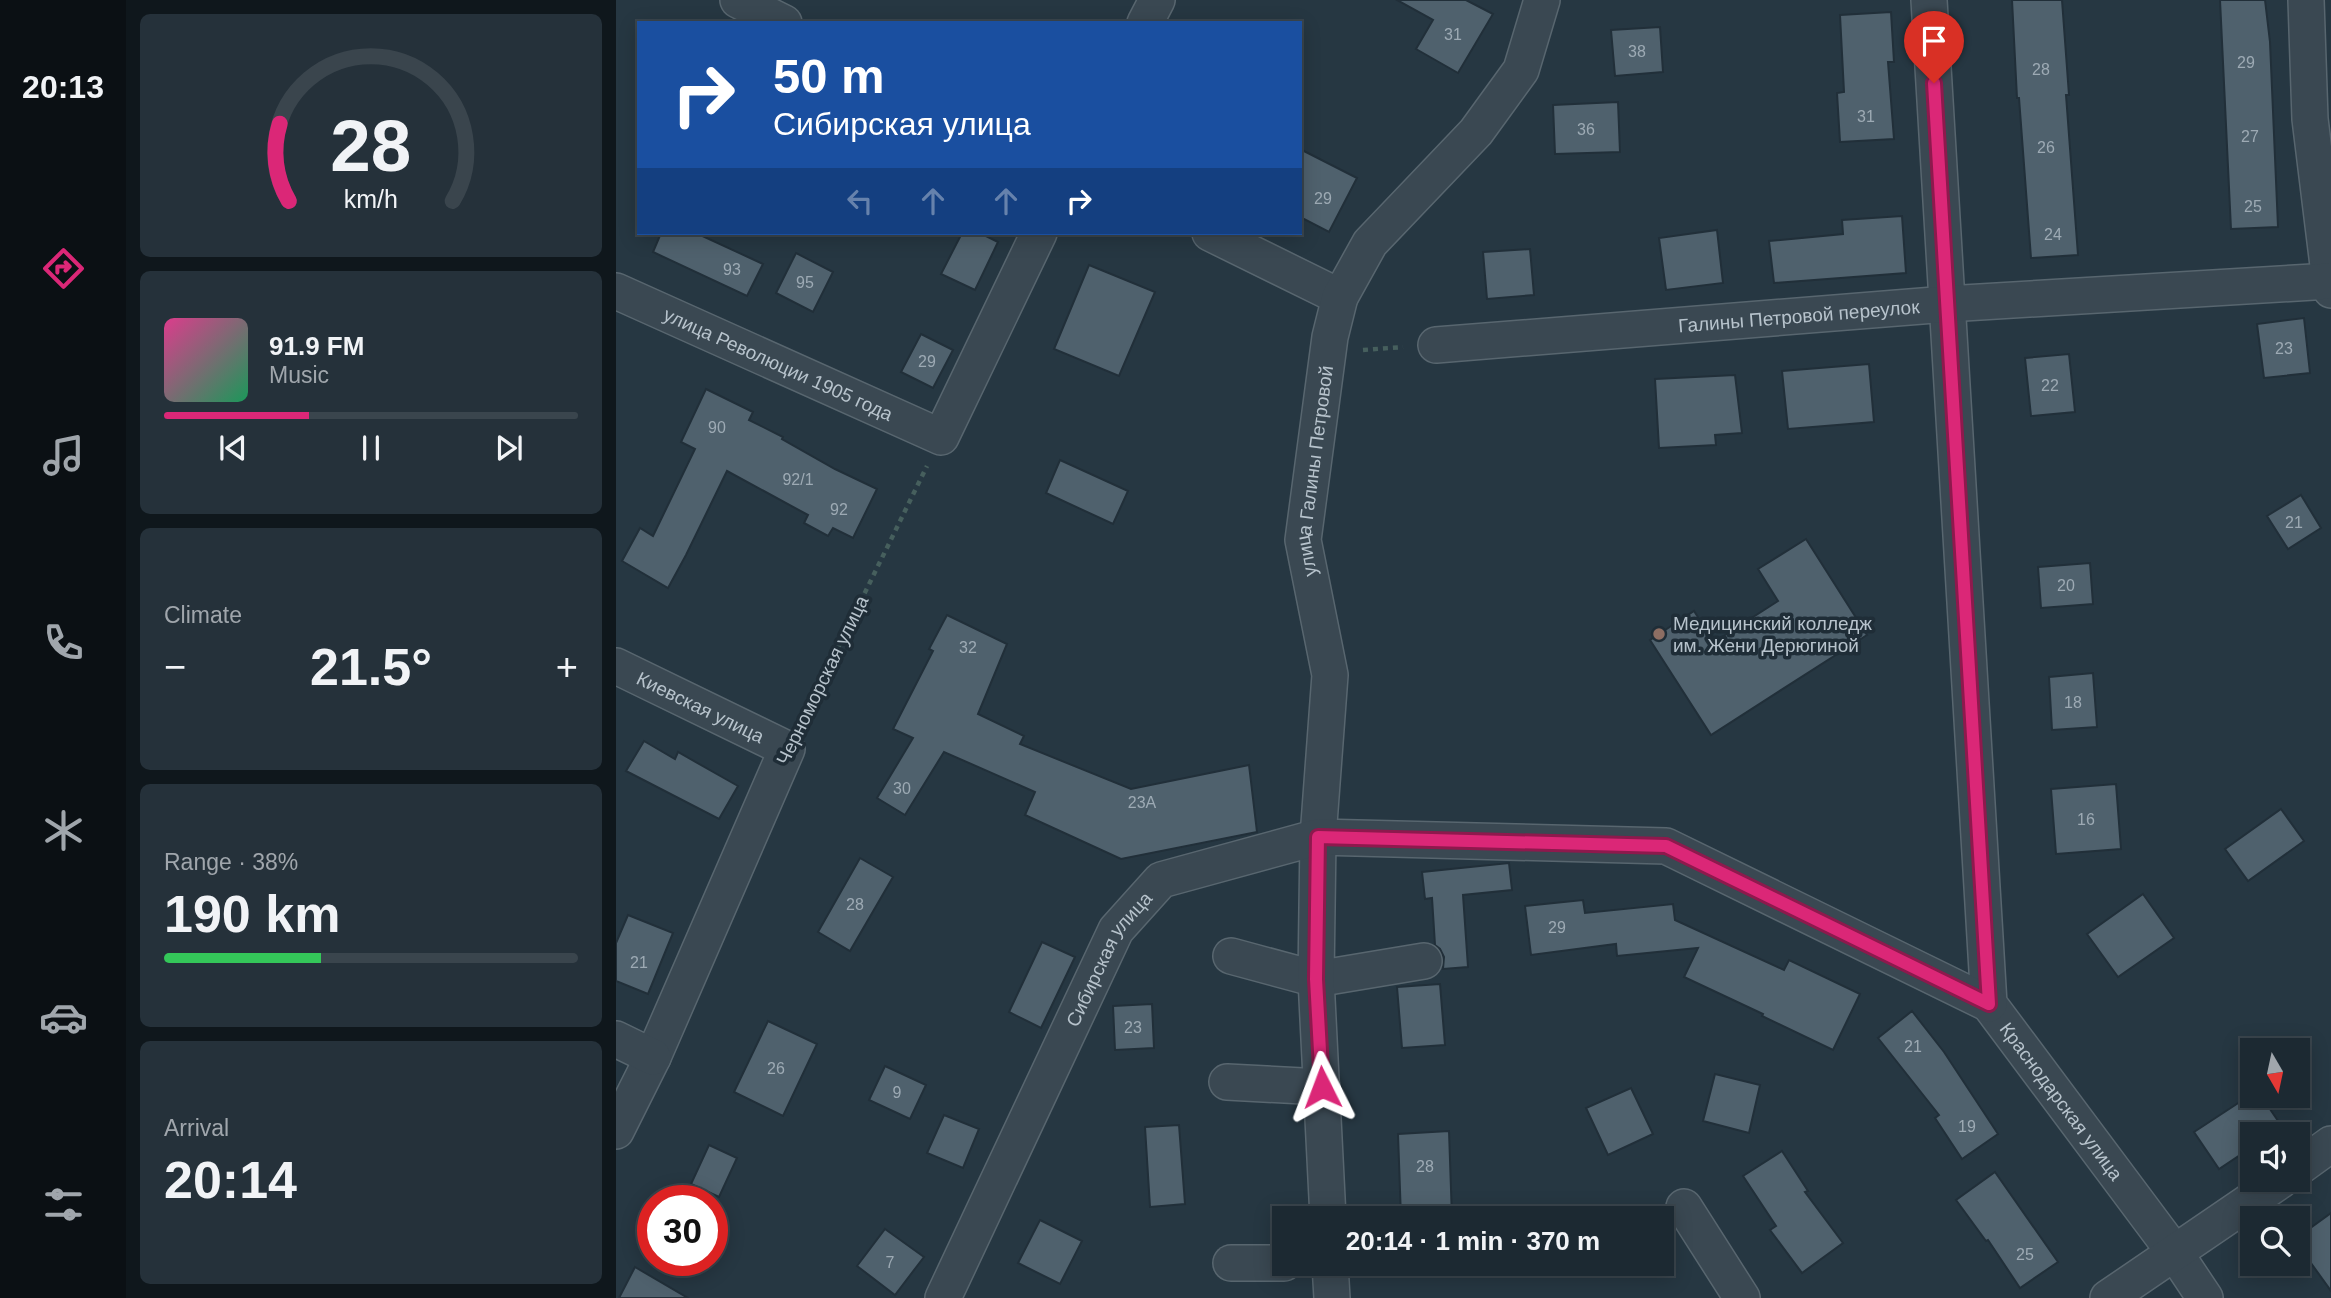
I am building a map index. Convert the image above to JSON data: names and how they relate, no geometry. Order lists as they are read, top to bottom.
{
  "streets": {
    "street": [
      "Галины Петровой переулок",
      "улица Революции 1905 года",
      "улица Галины Петровой",
      "Черноморская улица",
      "Киевская улица",
      "Сибирская улица",
      "Краснодарская улица"
    ]
  },
  "crossings": [
    ["Галины Петровой переулок", "Краснодарская улица"],
    ["улица Революции 1905 года", "Черноморская улица"],
    ["улица Галины Петровой", "Сибирская улица"],
    ["Черноморская улица", "Киевская улица"],
    ["Сибирская улица", "Краснодарская улица"]
  ],
  "places": ["Медицинский колледж им. Жени Дерюгиной"],
  "house_numbers": [
    "31",
    "38",
    "29",
    "28",
    "31",
    "36",
    "27",
    "26",
    "29",
    "25",
    "24",
    "93",
    "95",
    "23",
    "29",
    "22",
    "90",
    "92/1",
    "92",
    "21",
    "20",
    "32",
    "18",
    "30",
    "23А",
    "16",
    "28",
    "29",
    "21",
    "23",
    "21",
    "26",
    "9",
    "19",
    "28",
    "25",
    "7"
  ],
  "north": "bottom",
  "page": {
    "tabs": "20:13",
    "turn": ["50 m", "Сибирская улица"],
    "song": ["91.9 FM", "Music"],
    "tile": [
      "Climate",
      ["Range · 38%", "190 km"],
      ["Arrival", "20:14"]
    ],
    "heat": ["−", "21.5°", "+"],
    "limit": "30",
    "trip": "20:14 · 1 min · 370 m",
    "gauge": ["28", "km/h"]
  }
}
